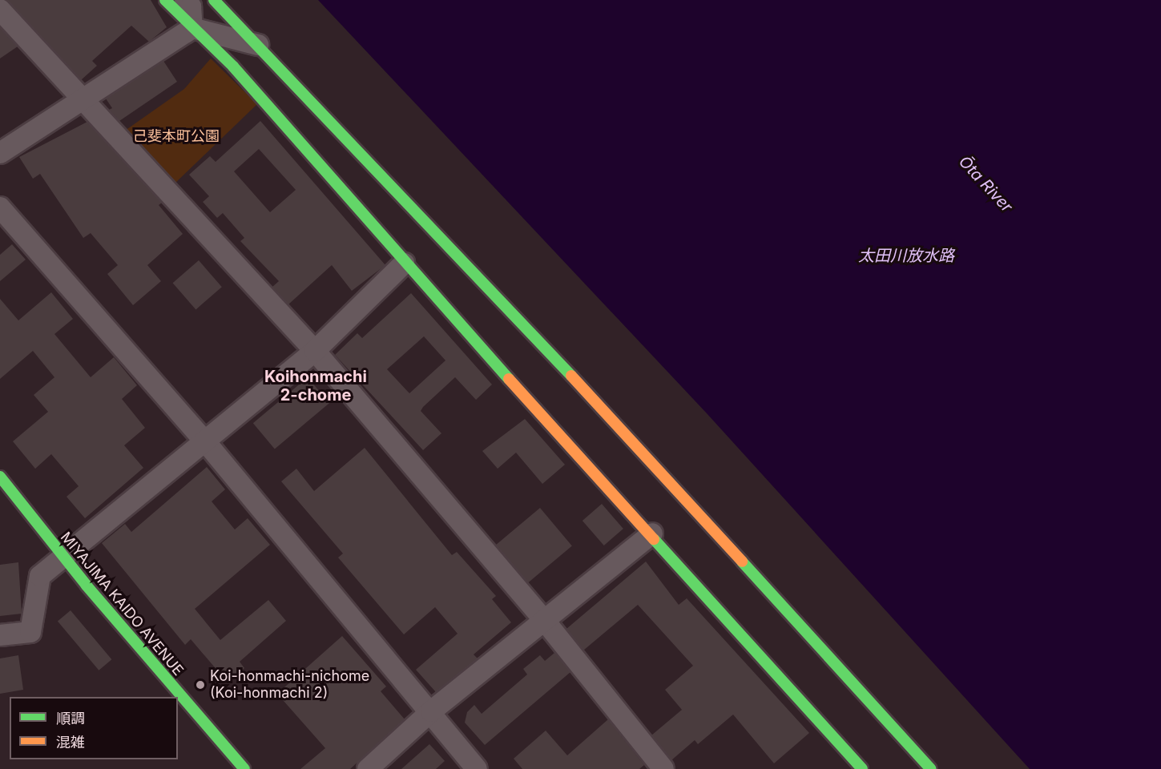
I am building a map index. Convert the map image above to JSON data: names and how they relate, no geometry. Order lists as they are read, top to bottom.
{
  "streets": {
    "street": ["MIYAJIMA KAIDO AVENUE"]
  },
  "districts": ["Koihonmachi 2-chome"],
  "water": ["Ōta River", "太田川放水路"],
  "parks": ["己斐本町公園"],
  "places": ["Koi-honmachi-nichome (Koi-honmachi 2)"],
  "legend": ["順調", "混雑"]
}
